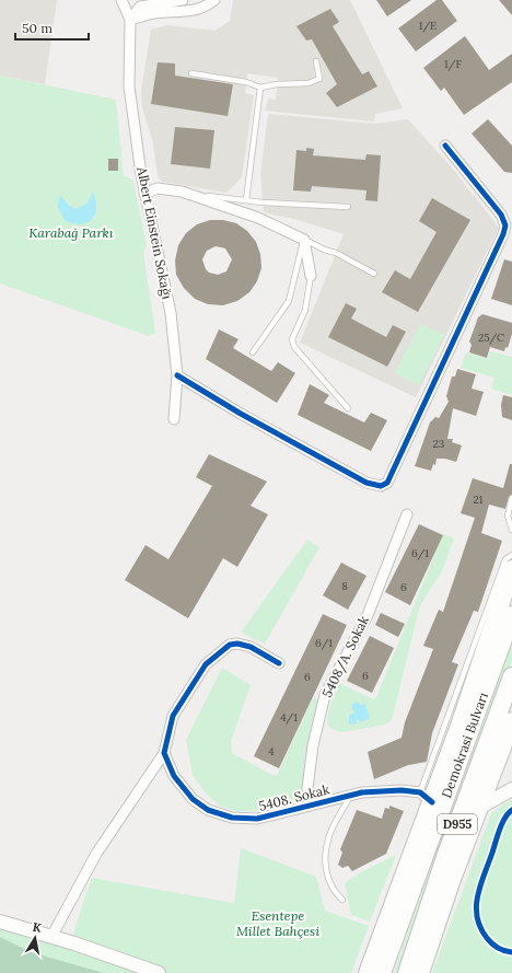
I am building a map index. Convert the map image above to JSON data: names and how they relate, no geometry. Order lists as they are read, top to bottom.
{
  "streets": {
    "highway": ["Demokrasi Bulvarı", "D955"],
    "street": ["Albert Einstein Sokağı", "5408/A. Sokak", "5408. Sokak"]
  },
  "crossings": [
    ["5408/A. Sokak", "5408. Sokak"]
  ],
  "parks": ["Karabağ Parkı", "Esentepe Millet Bahçesi"],
  "house_numbers": [
    "1/E",
    "1/F",
    "25/C",
    "23",
    "21",
    "6/1",
    "8",
    "6",
    "6/1",
    "6",
    "6",
    "4/1",
    "4"
  ],
  "scale_bar": "50 m",
  "north": "top"
}
